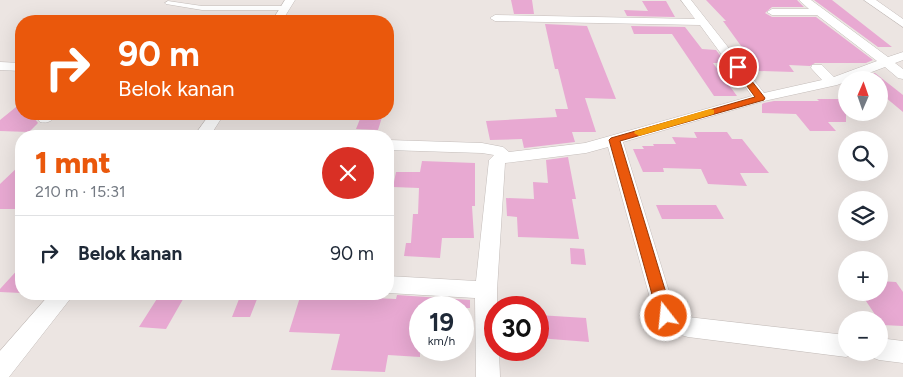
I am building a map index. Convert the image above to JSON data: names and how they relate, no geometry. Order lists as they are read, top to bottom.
{
  "north": "top",
  "page": {
    "turn": ["90 m", "Belok kanan"],
    "map_buttons": ["+", "−"],
    "heading": ["1 mnt", "210 m · 15:31"],
    "list": [
      {
        "name": "Belok kanan",
        "value": "90 m"
      }
    ],
    "speed": "19 km/h",
    "limit": "30"
  }
}
